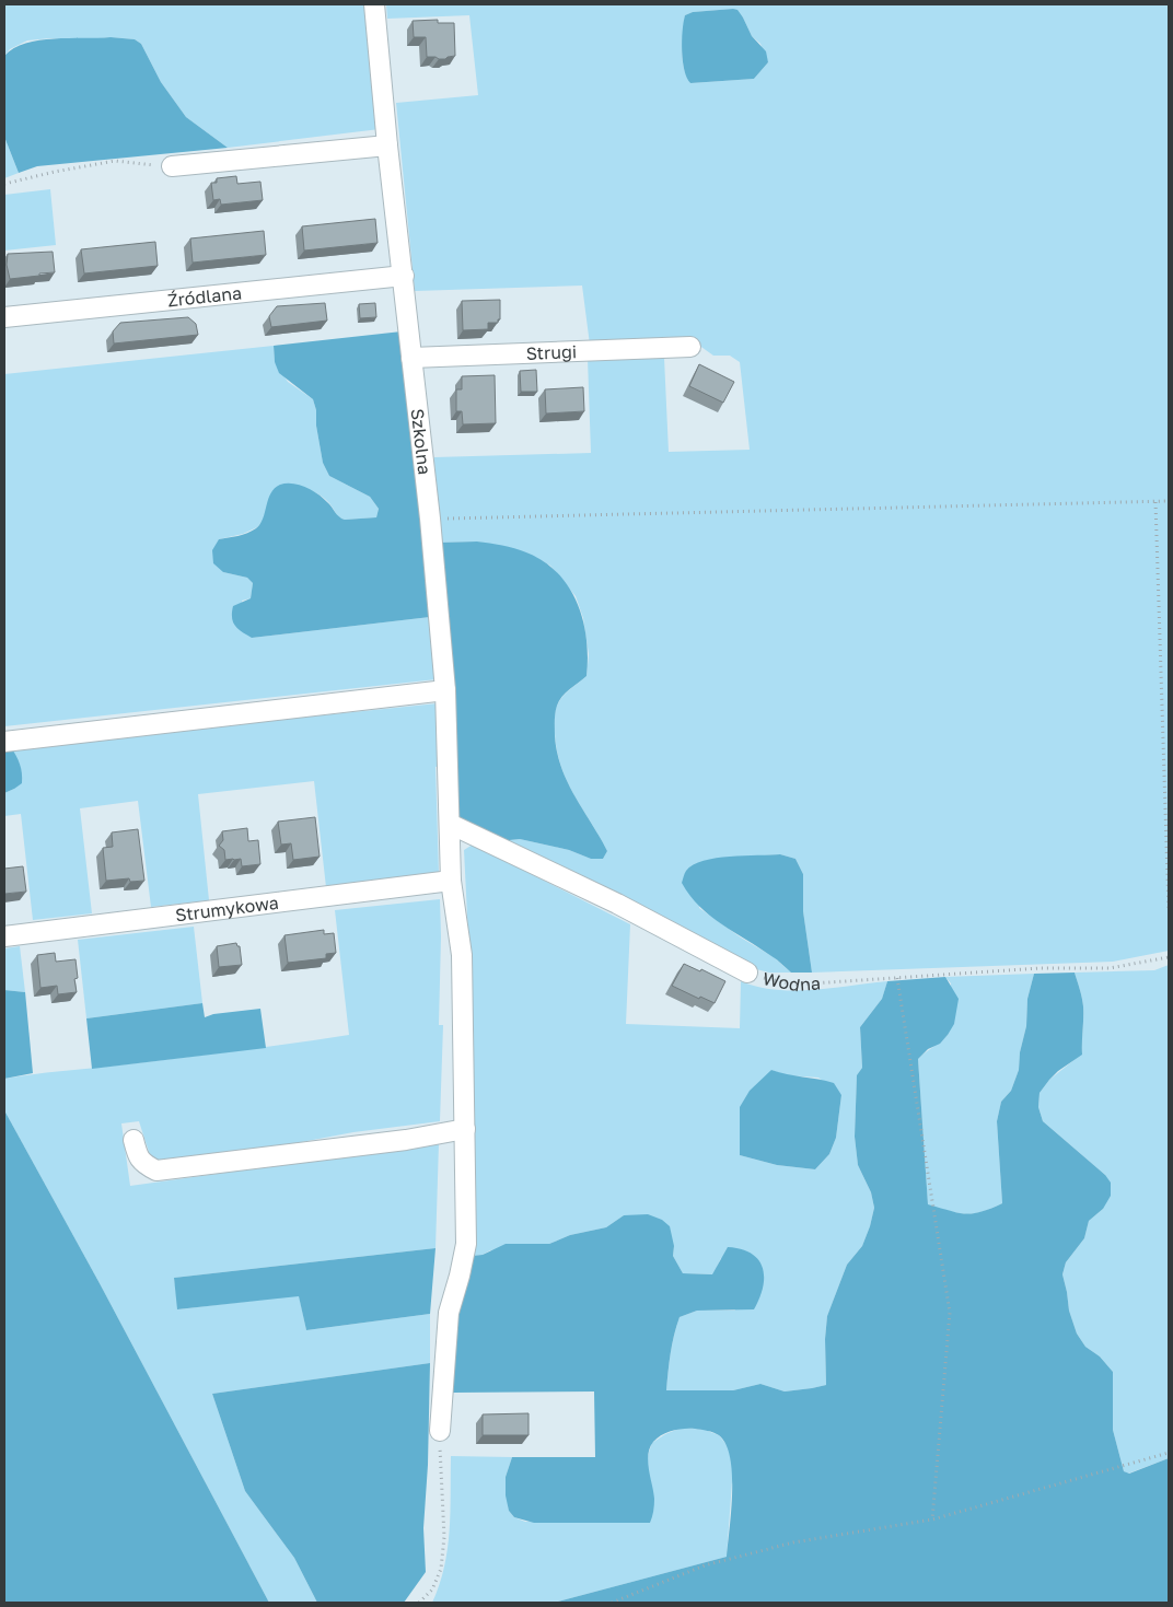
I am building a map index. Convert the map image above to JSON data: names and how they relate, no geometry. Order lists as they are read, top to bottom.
{
  "streets": {
    "street": [
      "Źródlana",
      "Strugi",
      "Szkolna",
      "Strumykowa",
      "Wodna"
    ]
  },
  "crossings": [
    ["Źródlana", "Szkolna"],
    ["Strugi", "Szkolna"],
    ["Szkolna", "Strumykowa"],
    ["Szkolna", "Wodna"]
  ]
}
